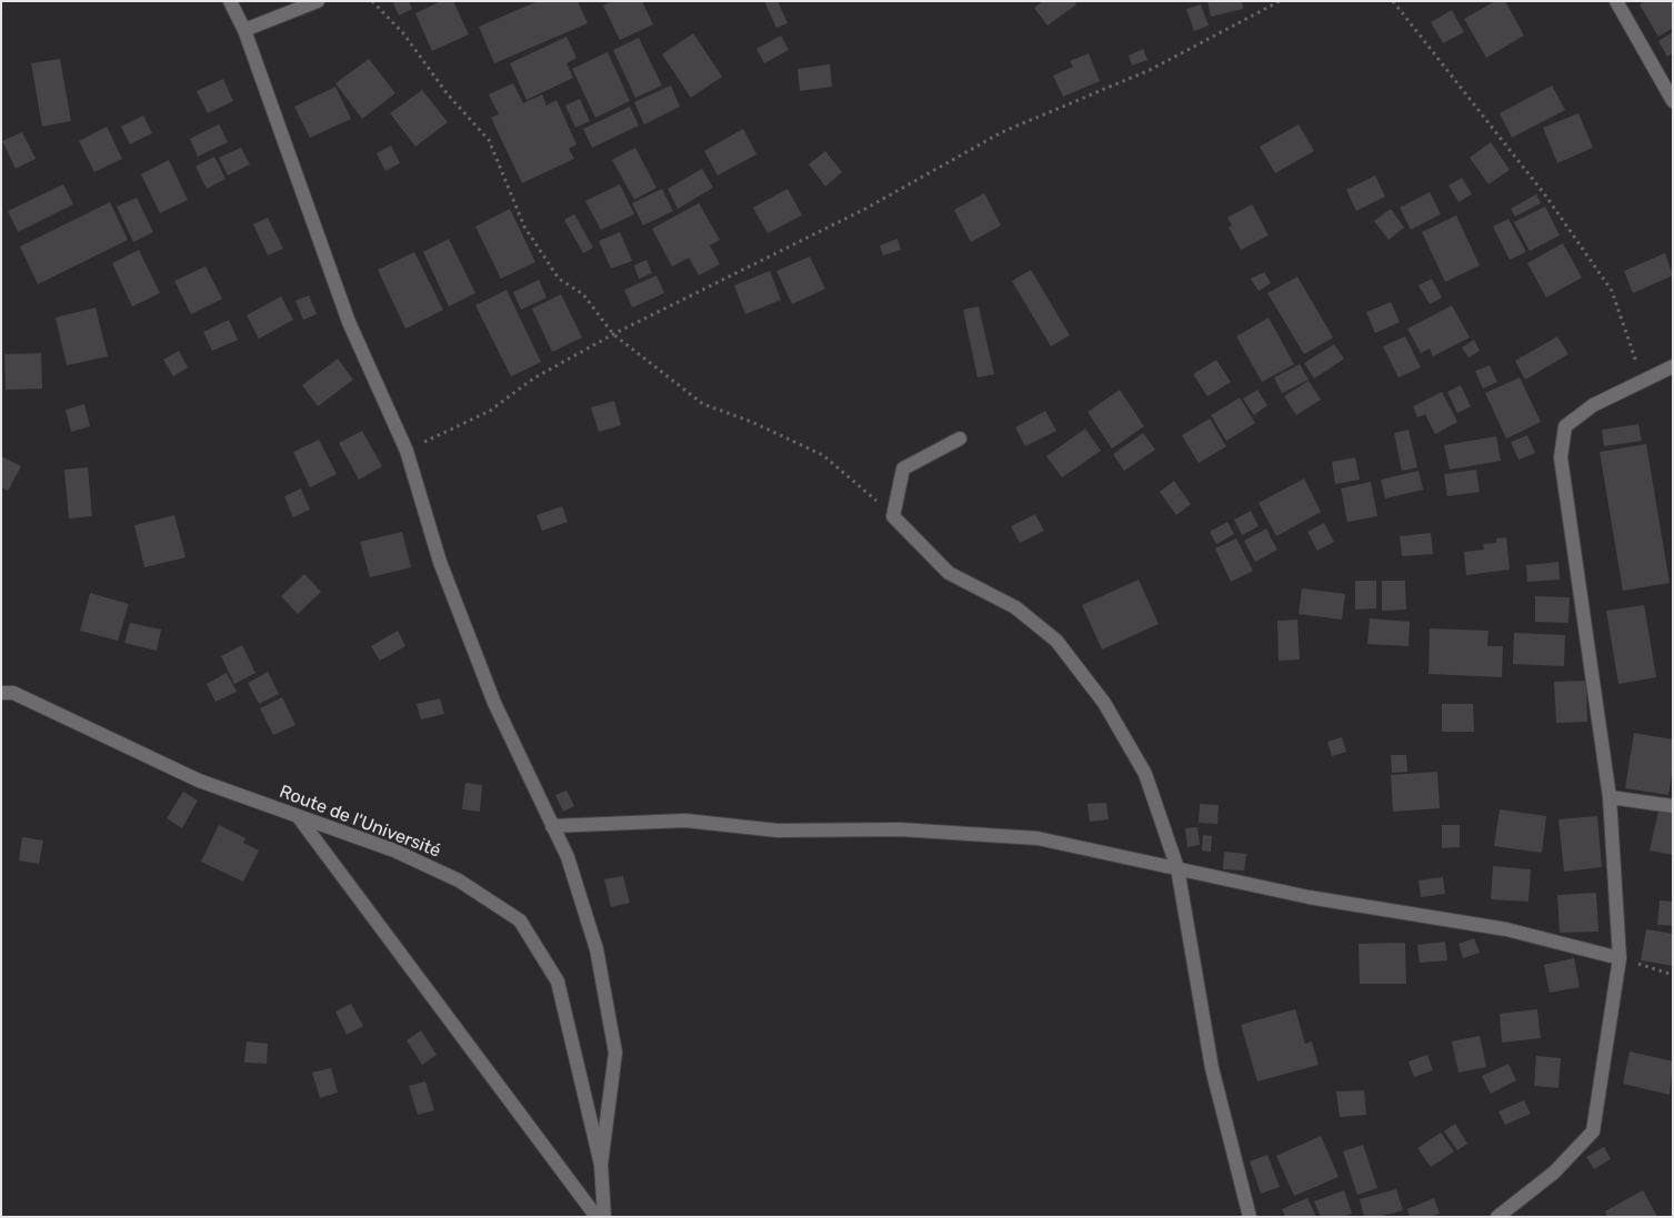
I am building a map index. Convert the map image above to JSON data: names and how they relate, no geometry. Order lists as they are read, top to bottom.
{
  "streets": {
    "street": ["Route de l'Université"]
  }
}
